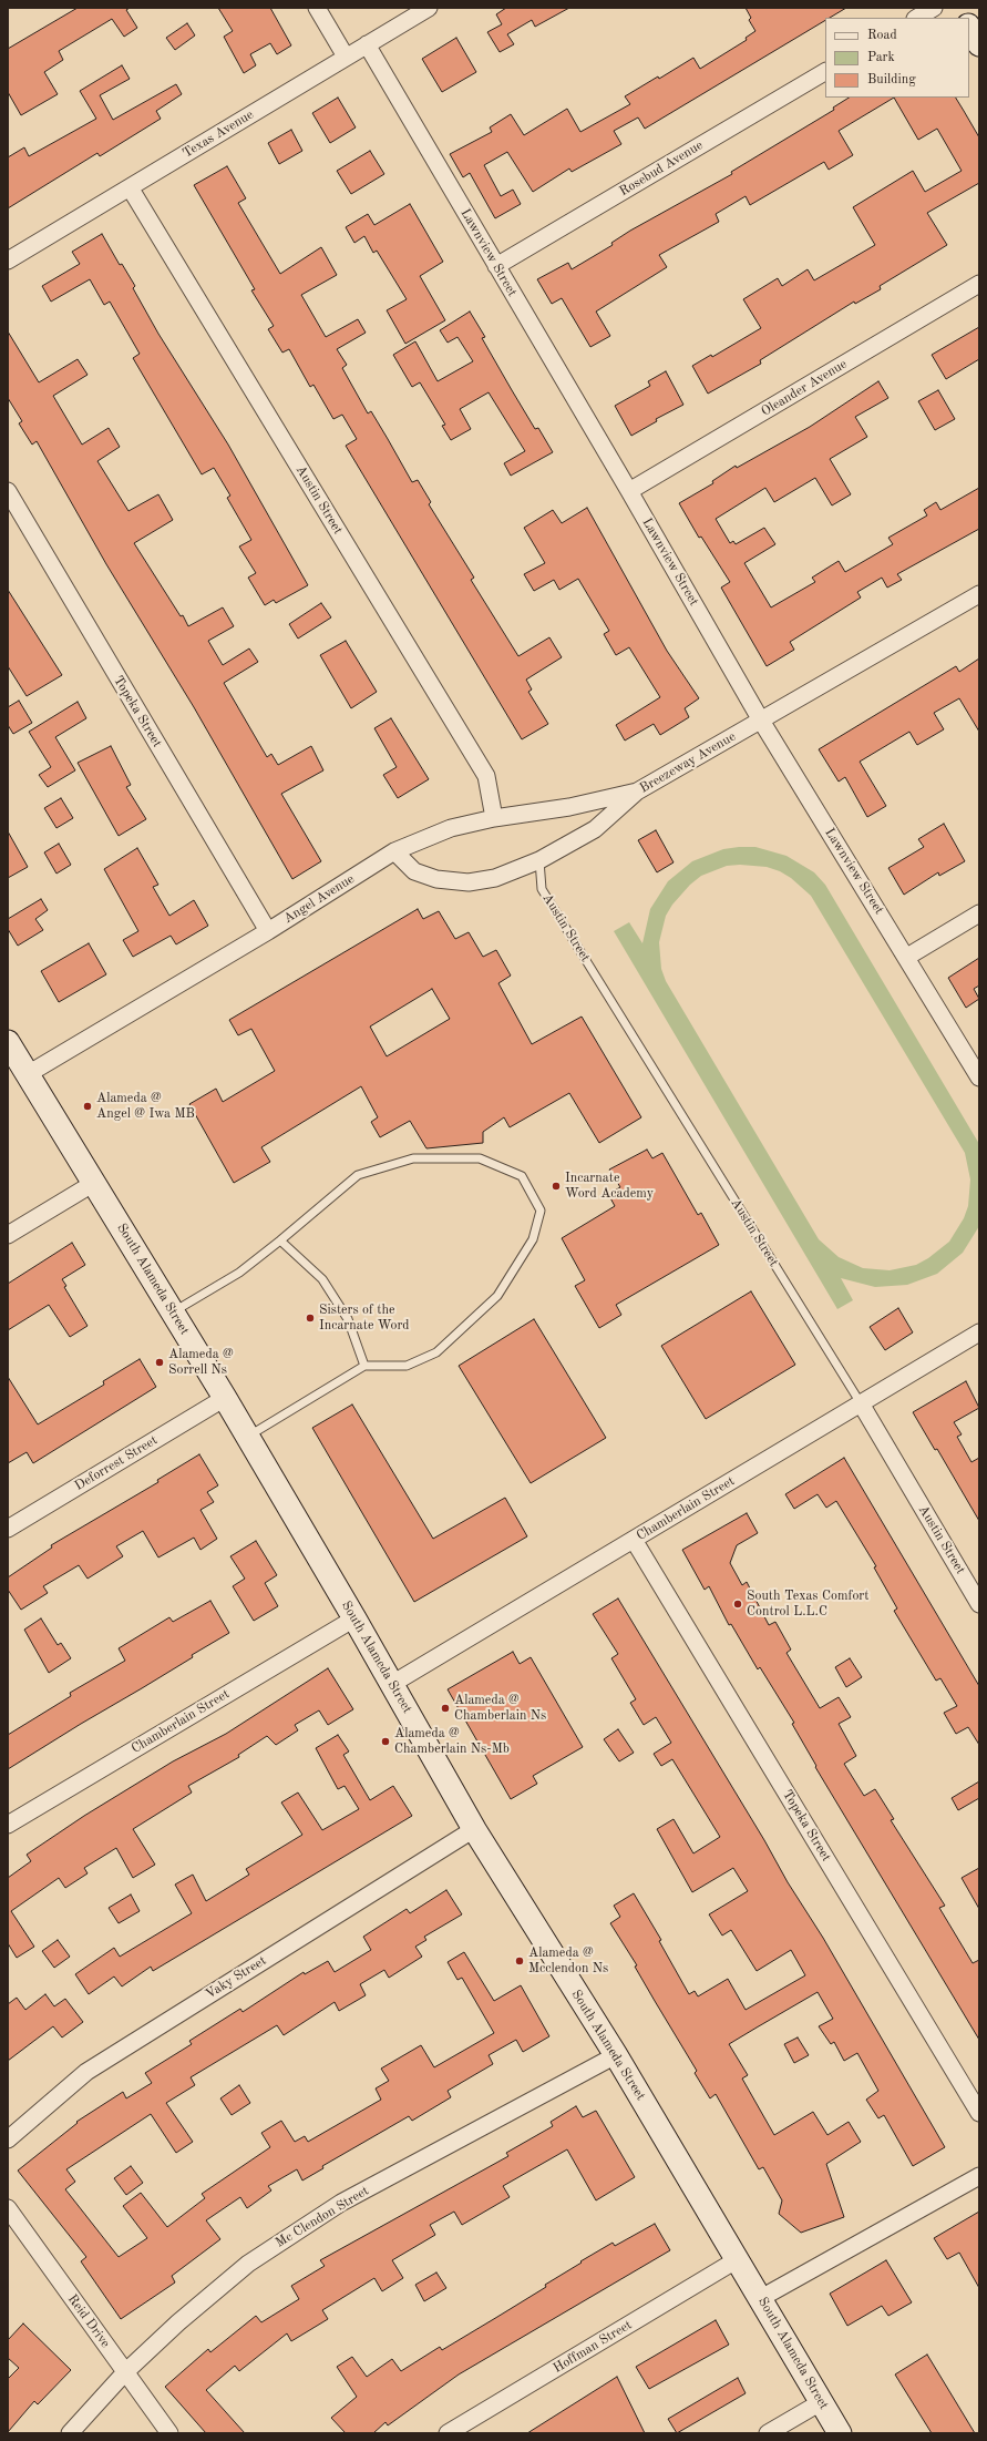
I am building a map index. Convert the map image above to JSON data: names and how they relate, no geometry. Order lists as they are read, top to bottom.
{
  "streets": {
    "main road": ["South Alameda Street"],
    "street": [
      "Texas Avenue",
      "Rosebud Avenue",
      "Lawnview Street",
      "Oleander Avenue",
      "Austin Street",
      "Topeka Street",
      "Breezeway Avenue",
      "Angel Avenue",
      "Deforrest Street",
      "Chamberlain Street",
      "Vaky Street",
      "Mc Clendon Street",
      "Reid Drive",
      "Hoffman Street"
    ]
  },
  "crossings": [
    ["Texas Avenue", "Lawnview Street"],
    ["Texas Avenue", "Austin Street"],
    ["Rosebud Avenue", "Lawnview Street"],
    ["Lawnview Street", "Oleander Avenue"],
    ["Lawnview Street", "Breezeway Avenue"],
    ["Austin Street", "Breezeway Avenue"],
    ["Austin Street", "Angel Avenue"],
    ["Austin Street", "Chamberlain Street"],
    ["Topeka Street", "Angel Avenue"],
    ["Topeka Street", "Chamberlain Street"],
    ["Breezeway Avenue", "Angel Avenue"],
    ["Angel Avenue", "South Alameda Street"],
    ["South Alameda Street", "Deforrest Street"],
    ["South Alameda Street", "Chamberlain Street"],
    ["South Alameda Street", "Vaky Street"],
    ["South Alameda Street", "Mc Clendon Street"],
    ["South Alameda Street", "Hoffman Street"],
    ["Mc Clendon Street", "Reid Drive"]
  ],
  "places": [
    "Alameda @ Angel @ Iwa MB",
    "Incarnate Word Academy",
    "Sisters of the Incarnate Word",
    "Alameda @ Sorrell Ns",
    "South Texas Comfort Control L.L.C",
    "Alameda @ Chamberlain Ns",
    "Alameda @ Chamberlain Ns-Mb",
    "Alameda @ Mcclendon Ns"
  ],
  "legend": ["Road", "Park", "Building"]
}
